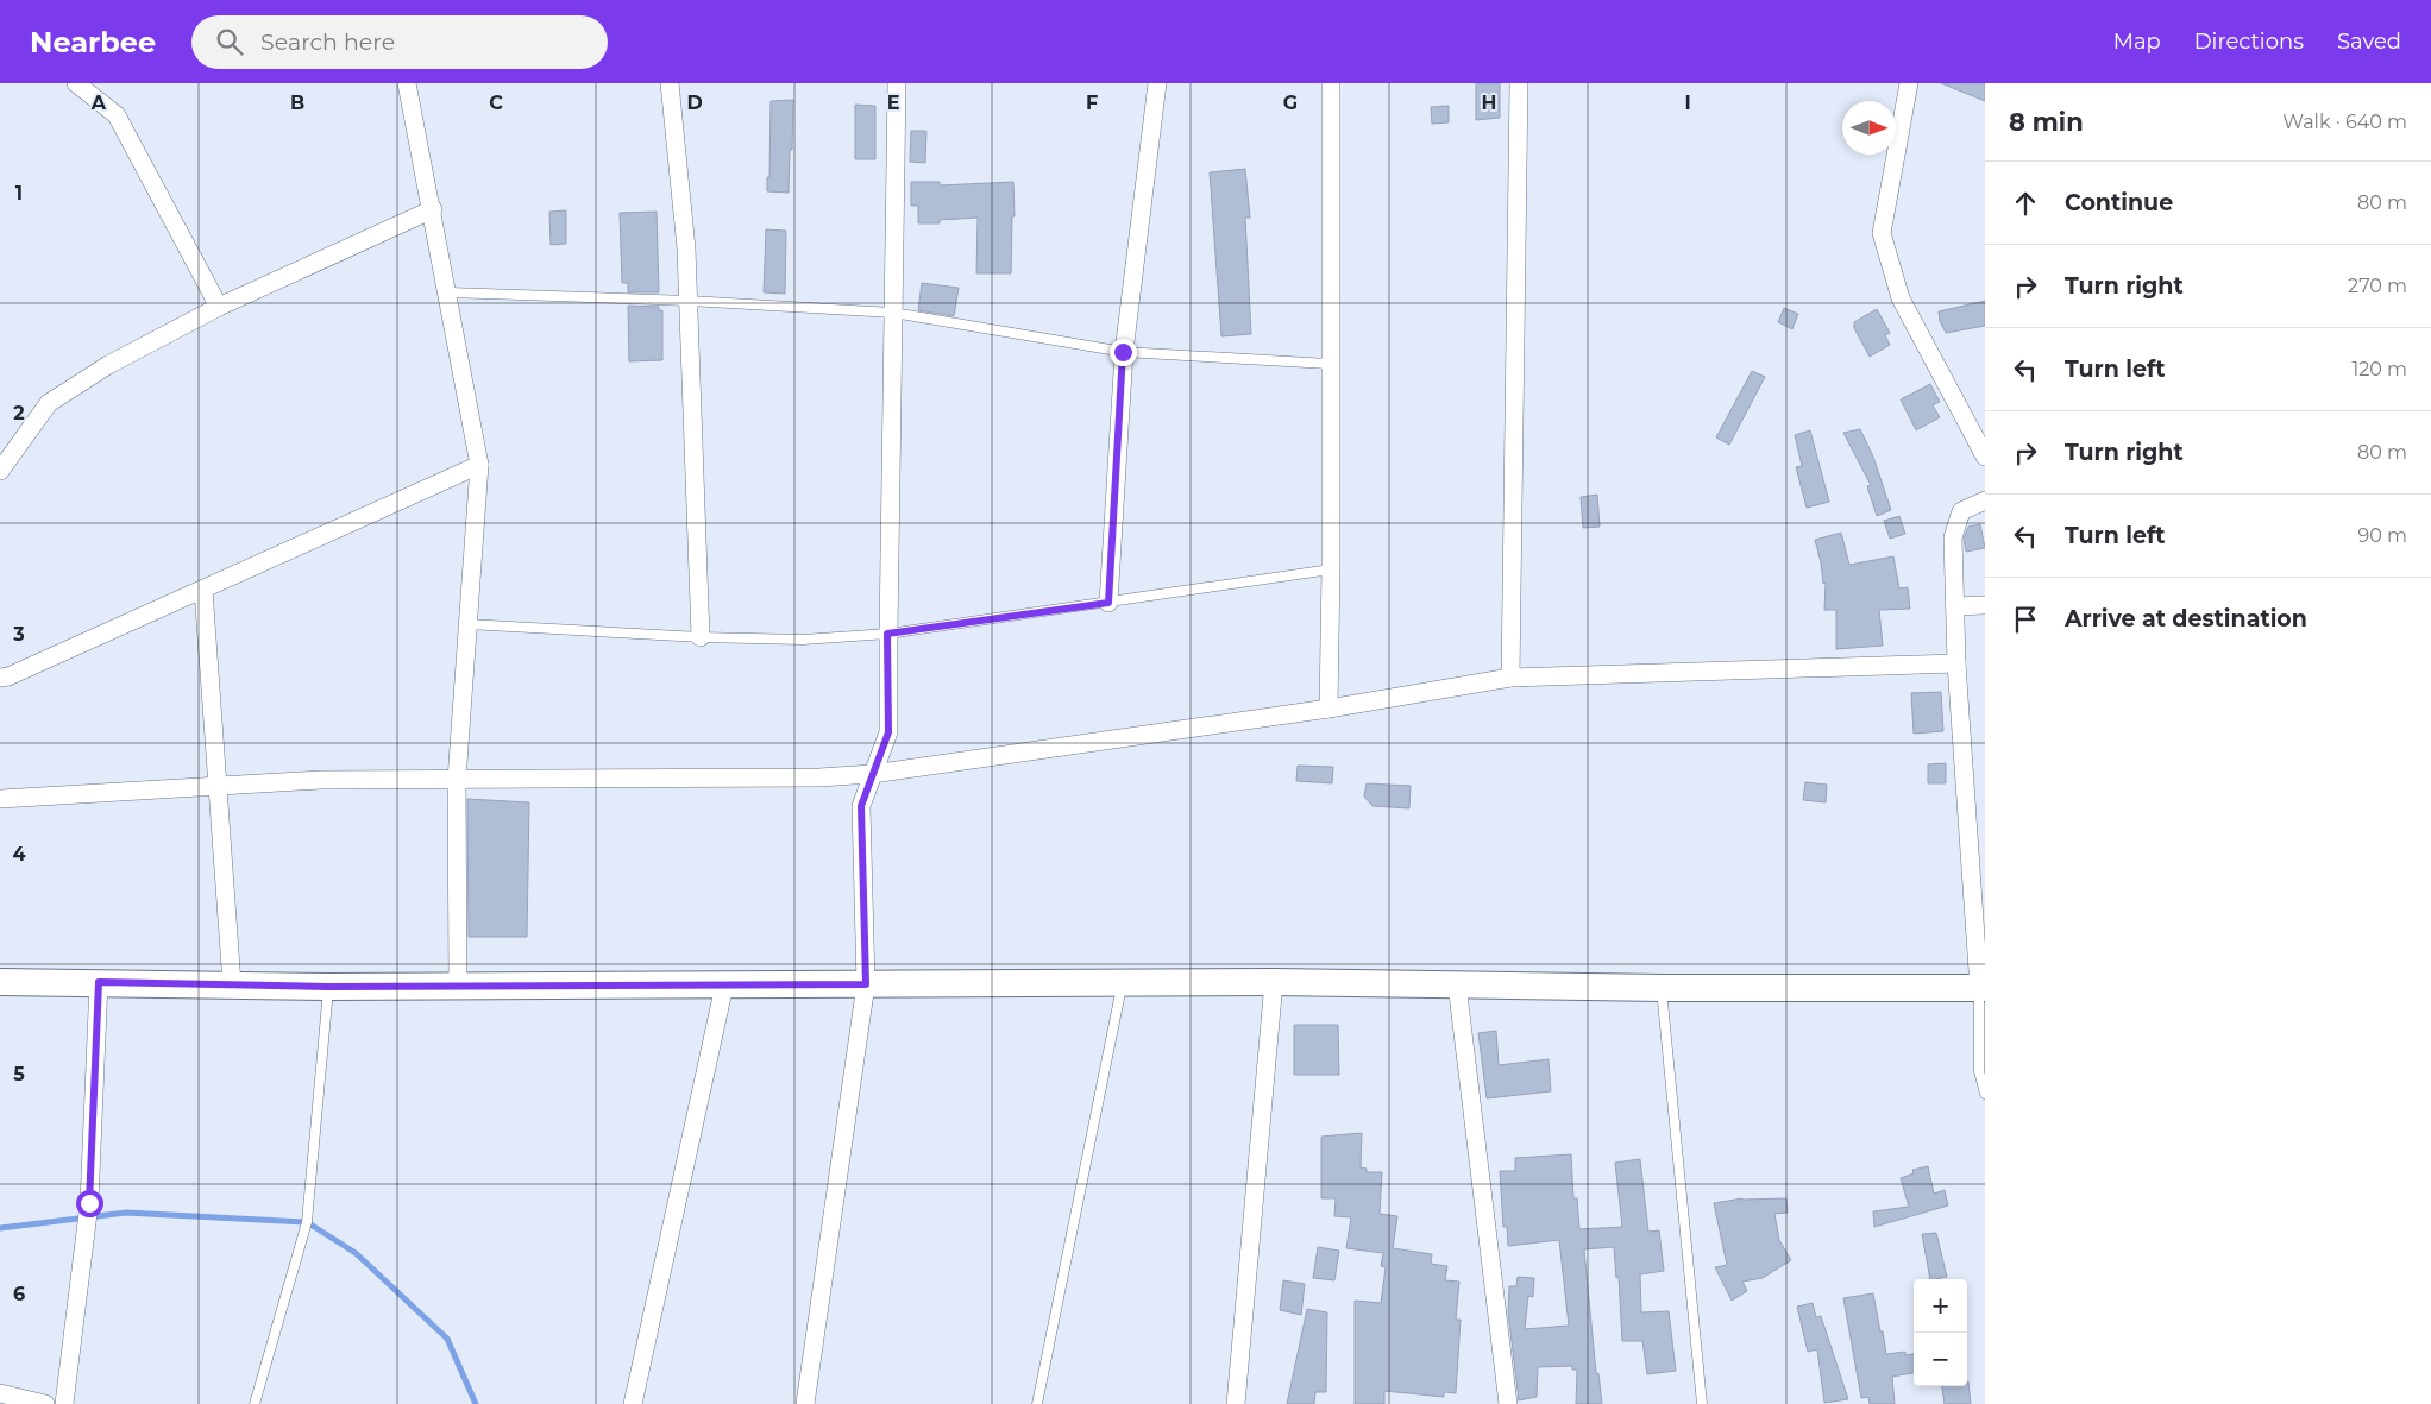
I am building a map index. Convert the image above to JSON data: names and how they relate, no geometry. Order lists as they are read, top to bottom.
{
  "north": "right",
  "page": {
    "header": "Nearbee",
    "search": "Search here",
    "nav": ["Map", "Directions", "Saved"],
    "heading": ["8 min", "Walk · 640 m"],
    "list": [
      ["Continue", "80 m"],
      ["Turn right", "270 m"],
      ["Turn left", "120 m"],
      ["Turn right", "80 m"],
      ["Turn left", "90 m"],
      "Arrive at destination"
    ],
    "map_buttons": ["+", "−"]
  },
  "grid": {
    "columns": [
      "A",
      "B",
      "C",
      "D",
      "E",
      "F",
      "G",
      "H",
      "I"
    ],
    "rows": [
      "1",
      "2",
      "3",
      "4",
      "5",
      "6"
    ]
  }
}
